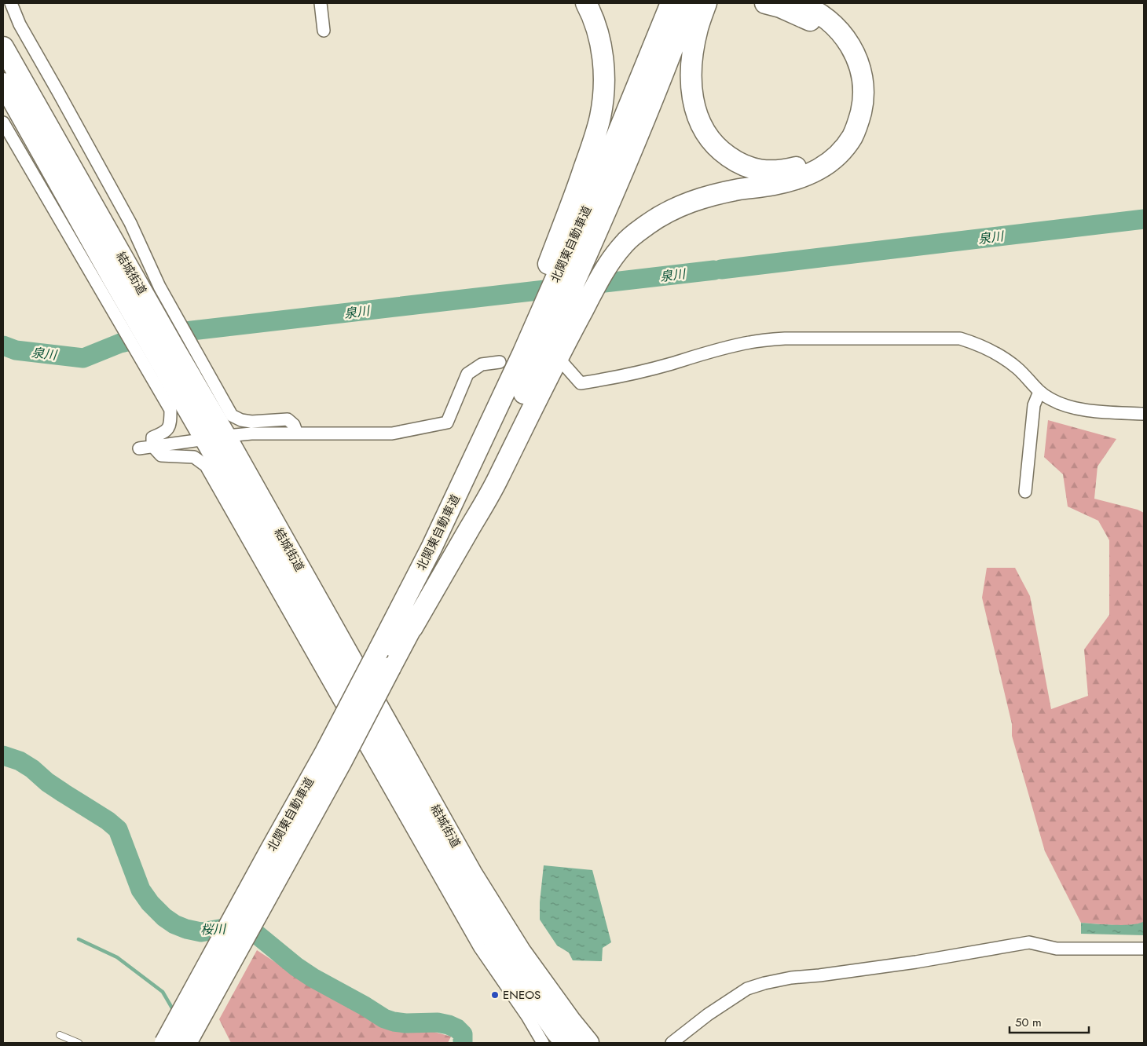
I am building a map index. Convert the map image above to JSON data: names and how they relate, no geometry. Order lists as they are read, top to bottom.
{
  "streets": {
    "highway": ["北関東自動車道", "結城街道"]
  },
  "water": ["泉川", "桜川"],
  "places": ["ENEOS"],
  "scale_bar": "50 m"
}
